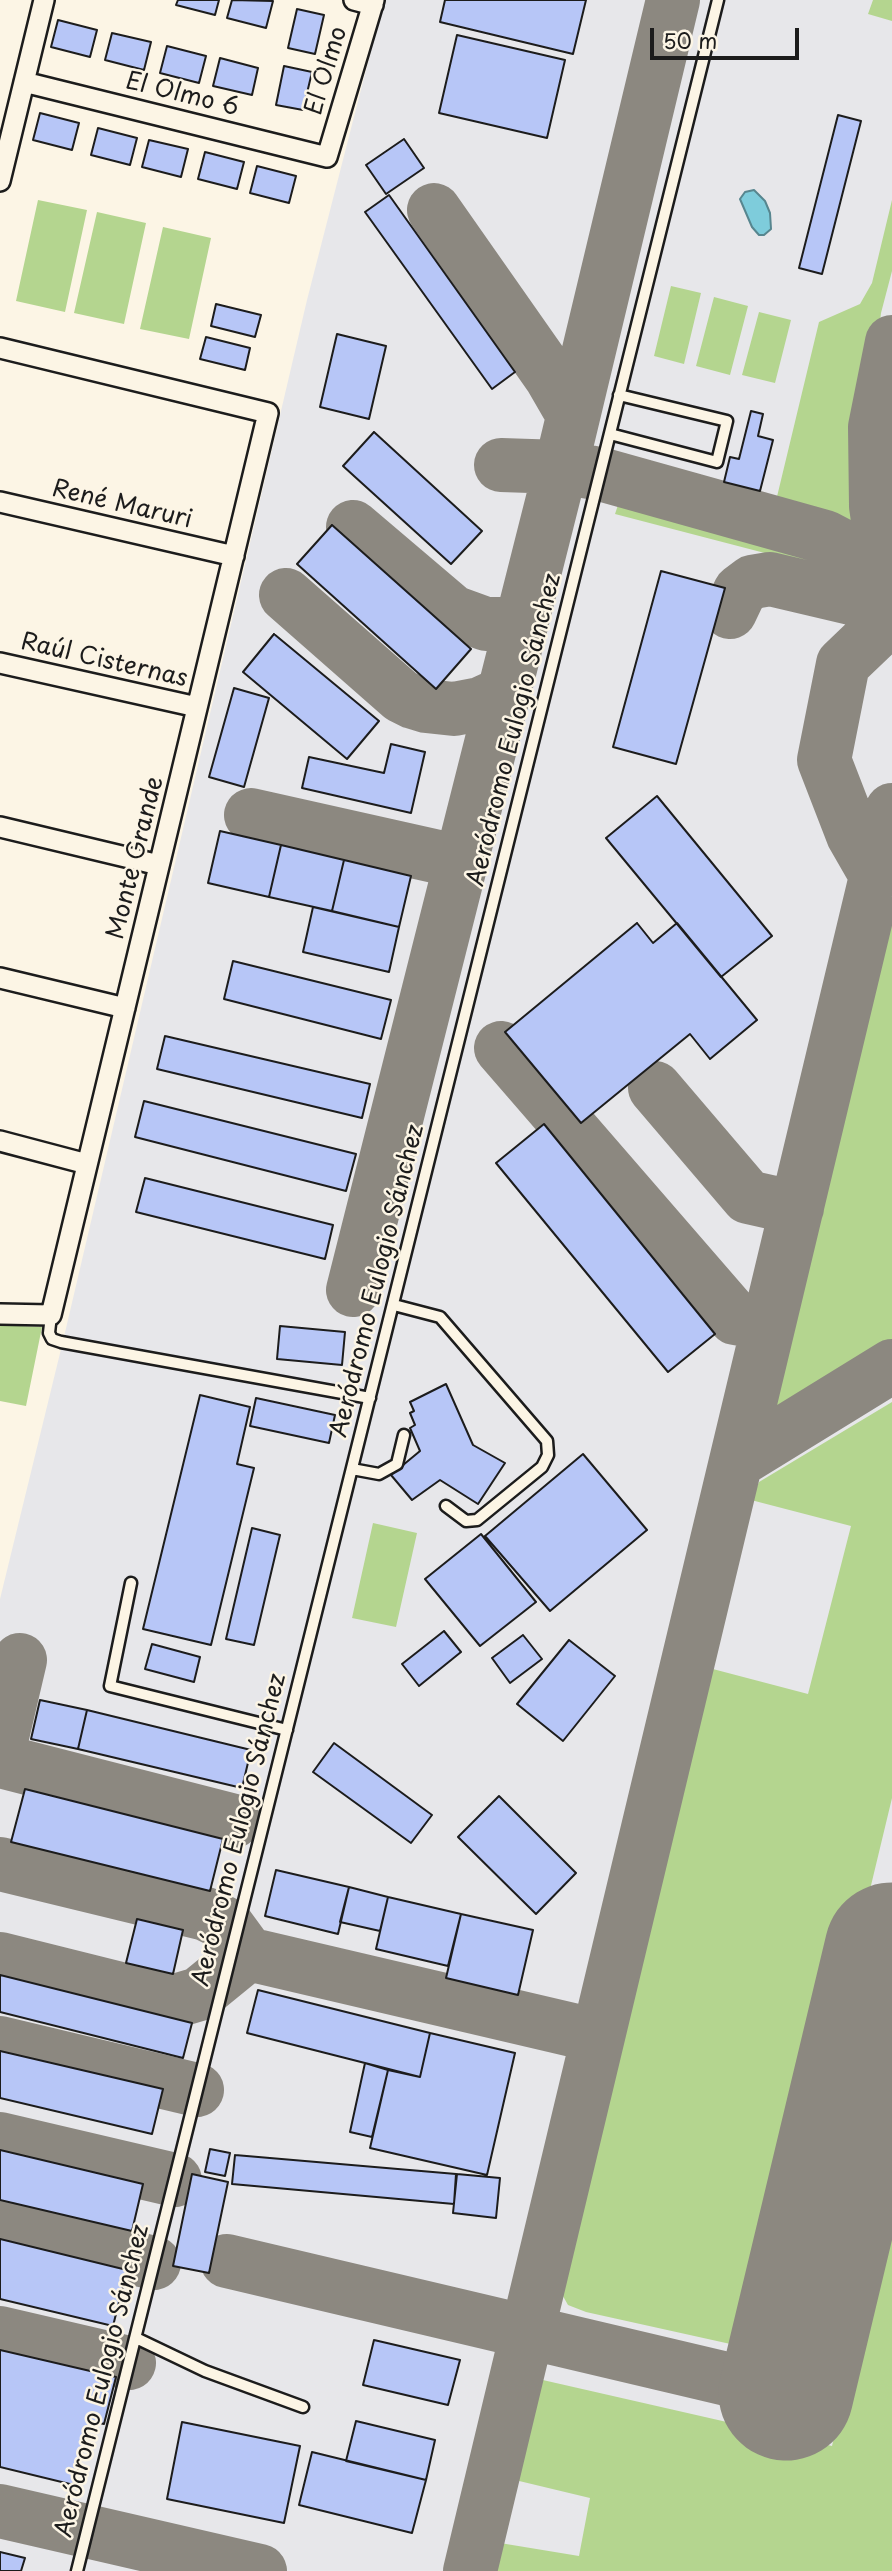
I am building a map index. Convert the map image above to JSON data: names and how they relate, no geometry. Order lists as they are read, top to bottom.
{
  "streets": {
    "street": [
      "El Olmo",
      "El Olmo 6",
      "René Maruri",
      "Raúl Cisternas",
      "Monte Grande"
    ],
    "lane": ["Aeródromo Eulogio Sánchez"]
  },
  "crossings": [
    ["El Olmo", "El Olmo 6"],
    ["René Maruri", "Monte Grande"],
    ["Raúl Cisternas", "Monte Grande"]
  ],
  "scale_bar": "50 m"
}
